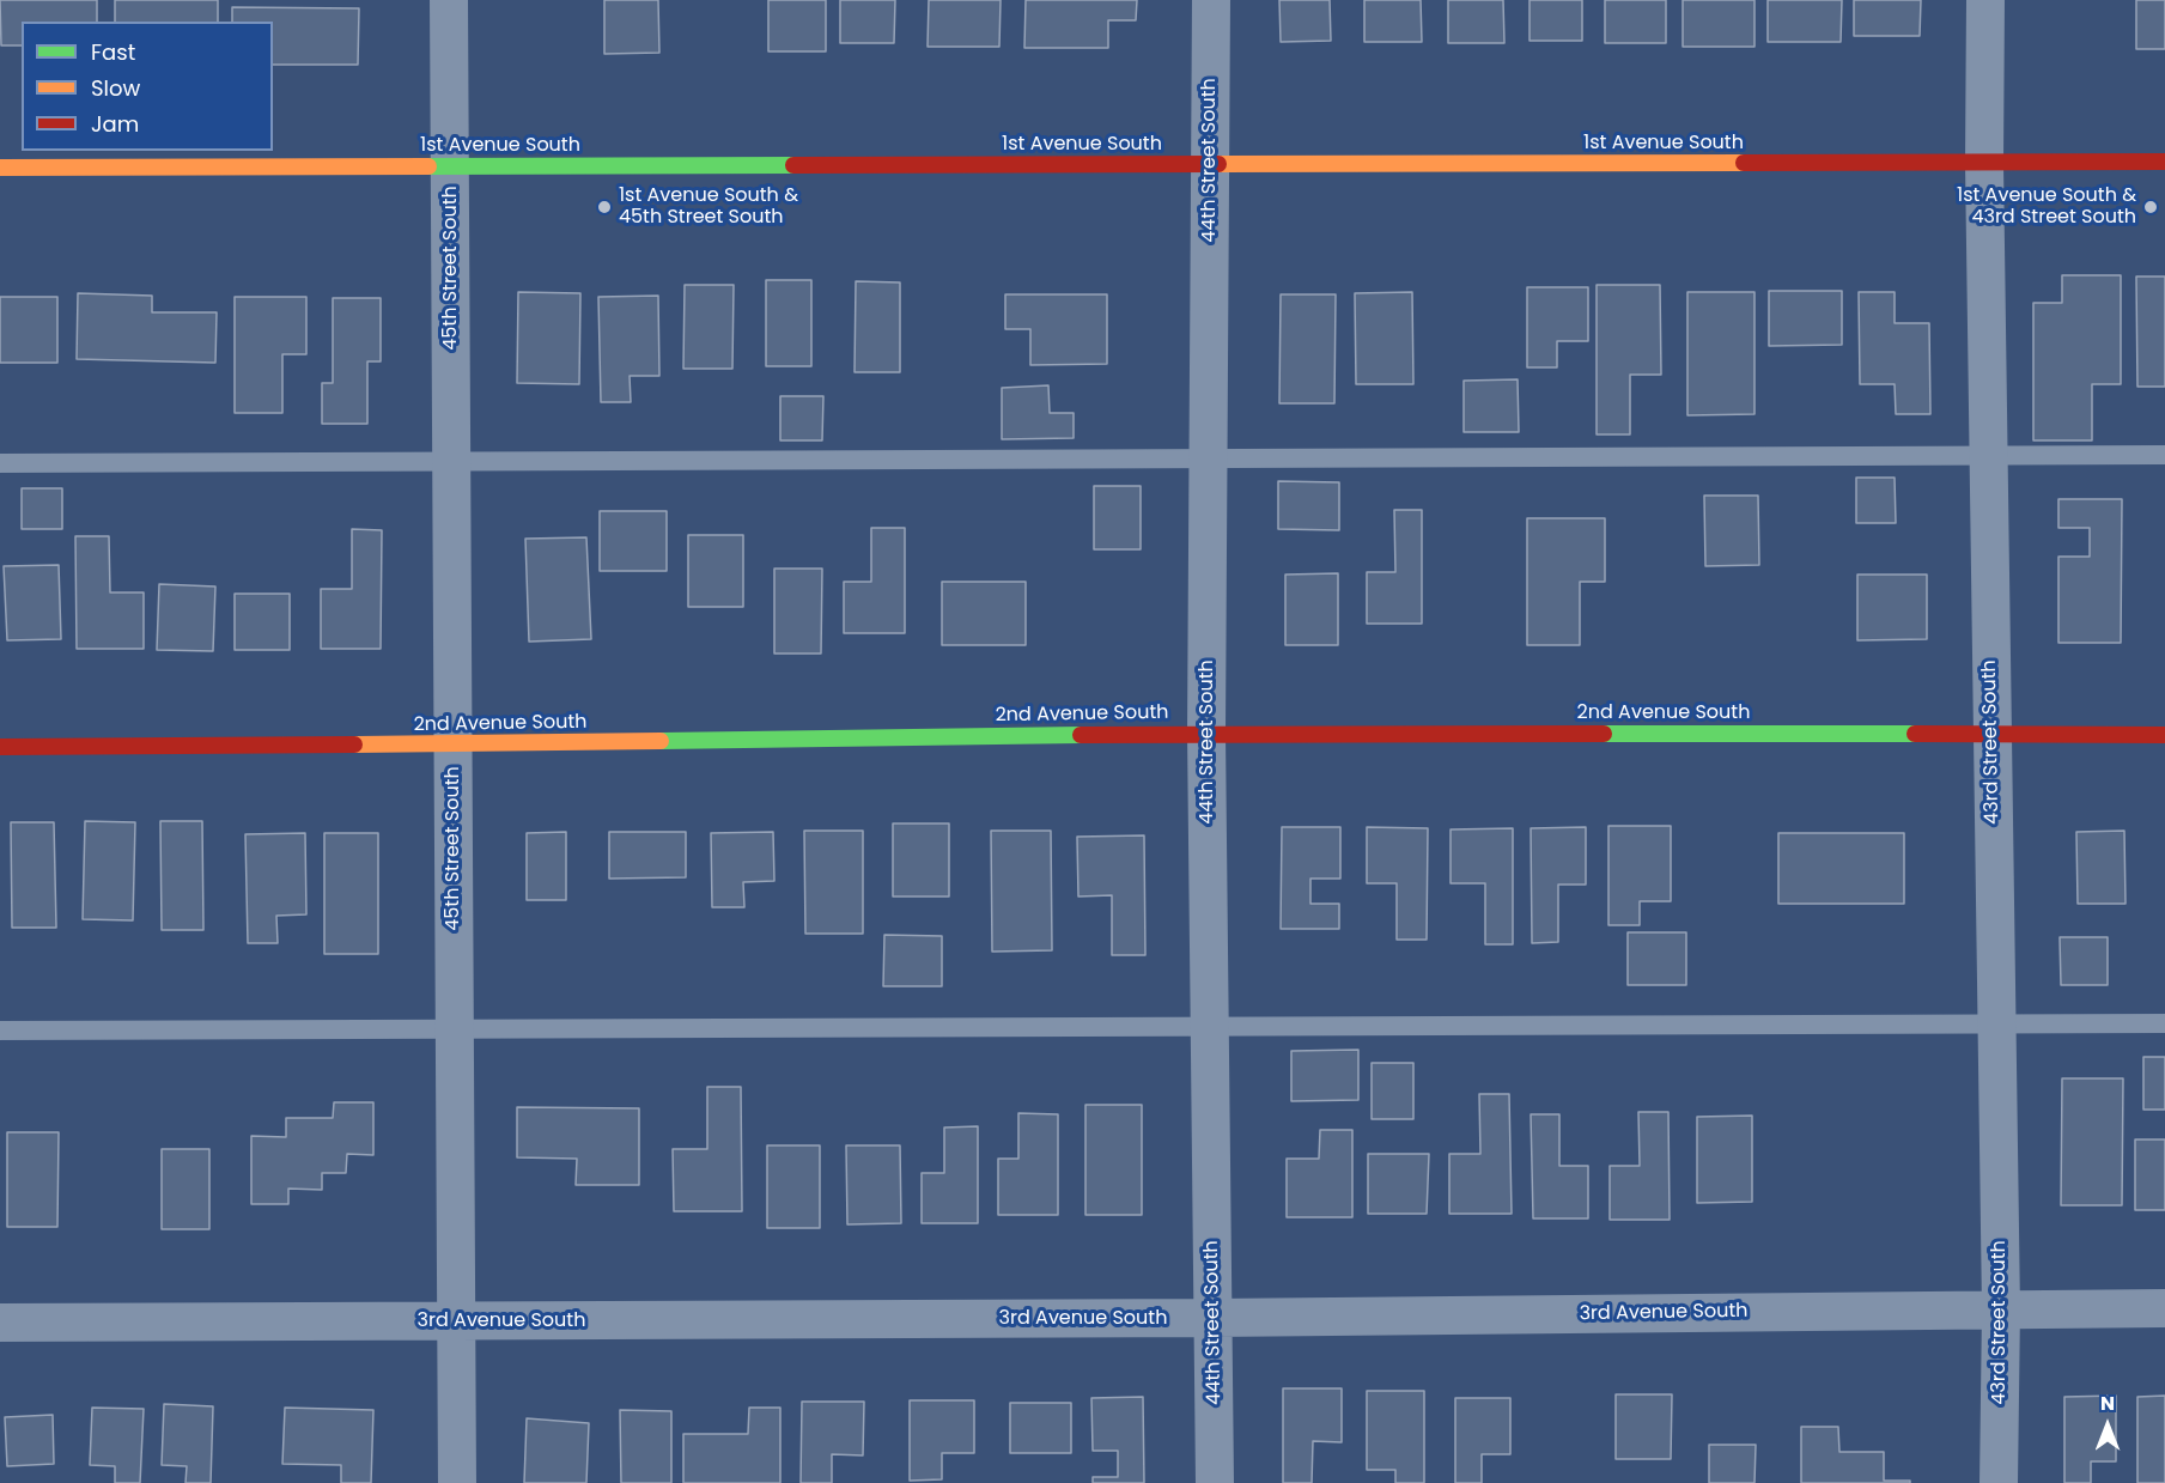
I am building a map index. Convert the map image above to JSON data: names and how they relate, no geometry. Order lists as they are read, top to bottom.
{
  "streets": {
    "main road": ["1st Avenue South", "2nd Avenue South"],
    "street": [
      "44th Street South",
      "45th Street South",
      "43rd Street South",
      "3rd Avenue South"
    ]
  },
  "crossings": [
    ["1st Avenue South", "44th Street South"],
    ["1st Avenue South", "45th Street South"],
    ["1st Avenue South", "43rd Street South"],
    ["44th Street South", "2nd Avenue South"],
    ["44th Street South", "3rd Avenue South"],
    ["45th Street South", "2nd Avenue South"],
    ["45th Street South", "3rd Avenue South"],
    ["2nd Avenue South", "43rd Street South"],
    ["43rd Street South", "3rd Avenue South"]
  ],
  "places": ["1st Avenue South & 45th Street South", "1st Avenue South & 43rd Street South"],
  "legend": ["Fast", "Slow", "Jam"],
  "north": "top"
}
